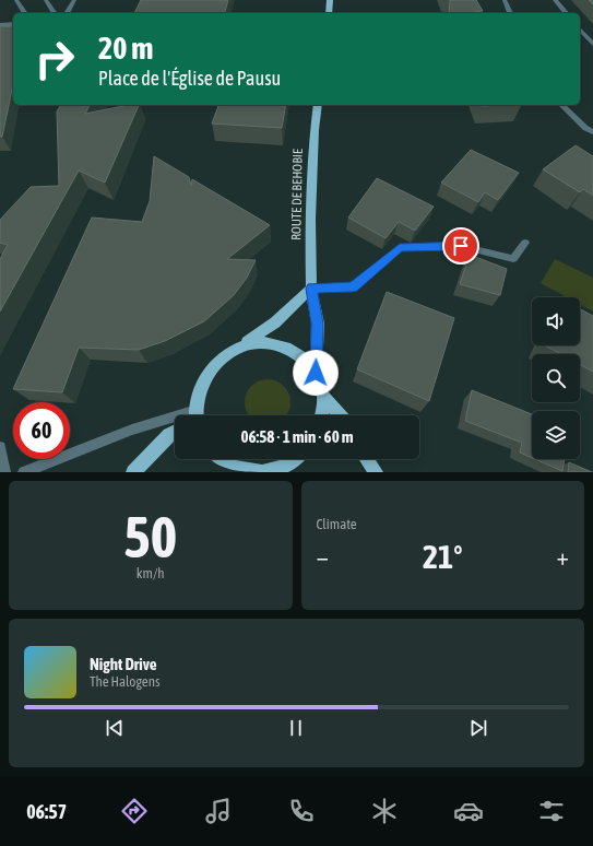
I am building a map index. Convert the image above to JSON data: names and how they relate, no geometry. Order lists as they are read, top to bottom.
{
  "streets": {
    "main road": ["ROUTE DE BEHOBIE"]
  },
  "page": {
    "turn": ["20 m", "Place de l'Église de Pausu"],
    "limit": "60",
    "trip": "06:58 · 1 min · 60 m",
    "tile": [
      ["50", "km/h"],
      "Climate"
    ],
    "heat": ["−", "21°", "+"],
    "song": ["Night Drive", "The Halogens"],
    "tabs": "06:57"
  }
}
